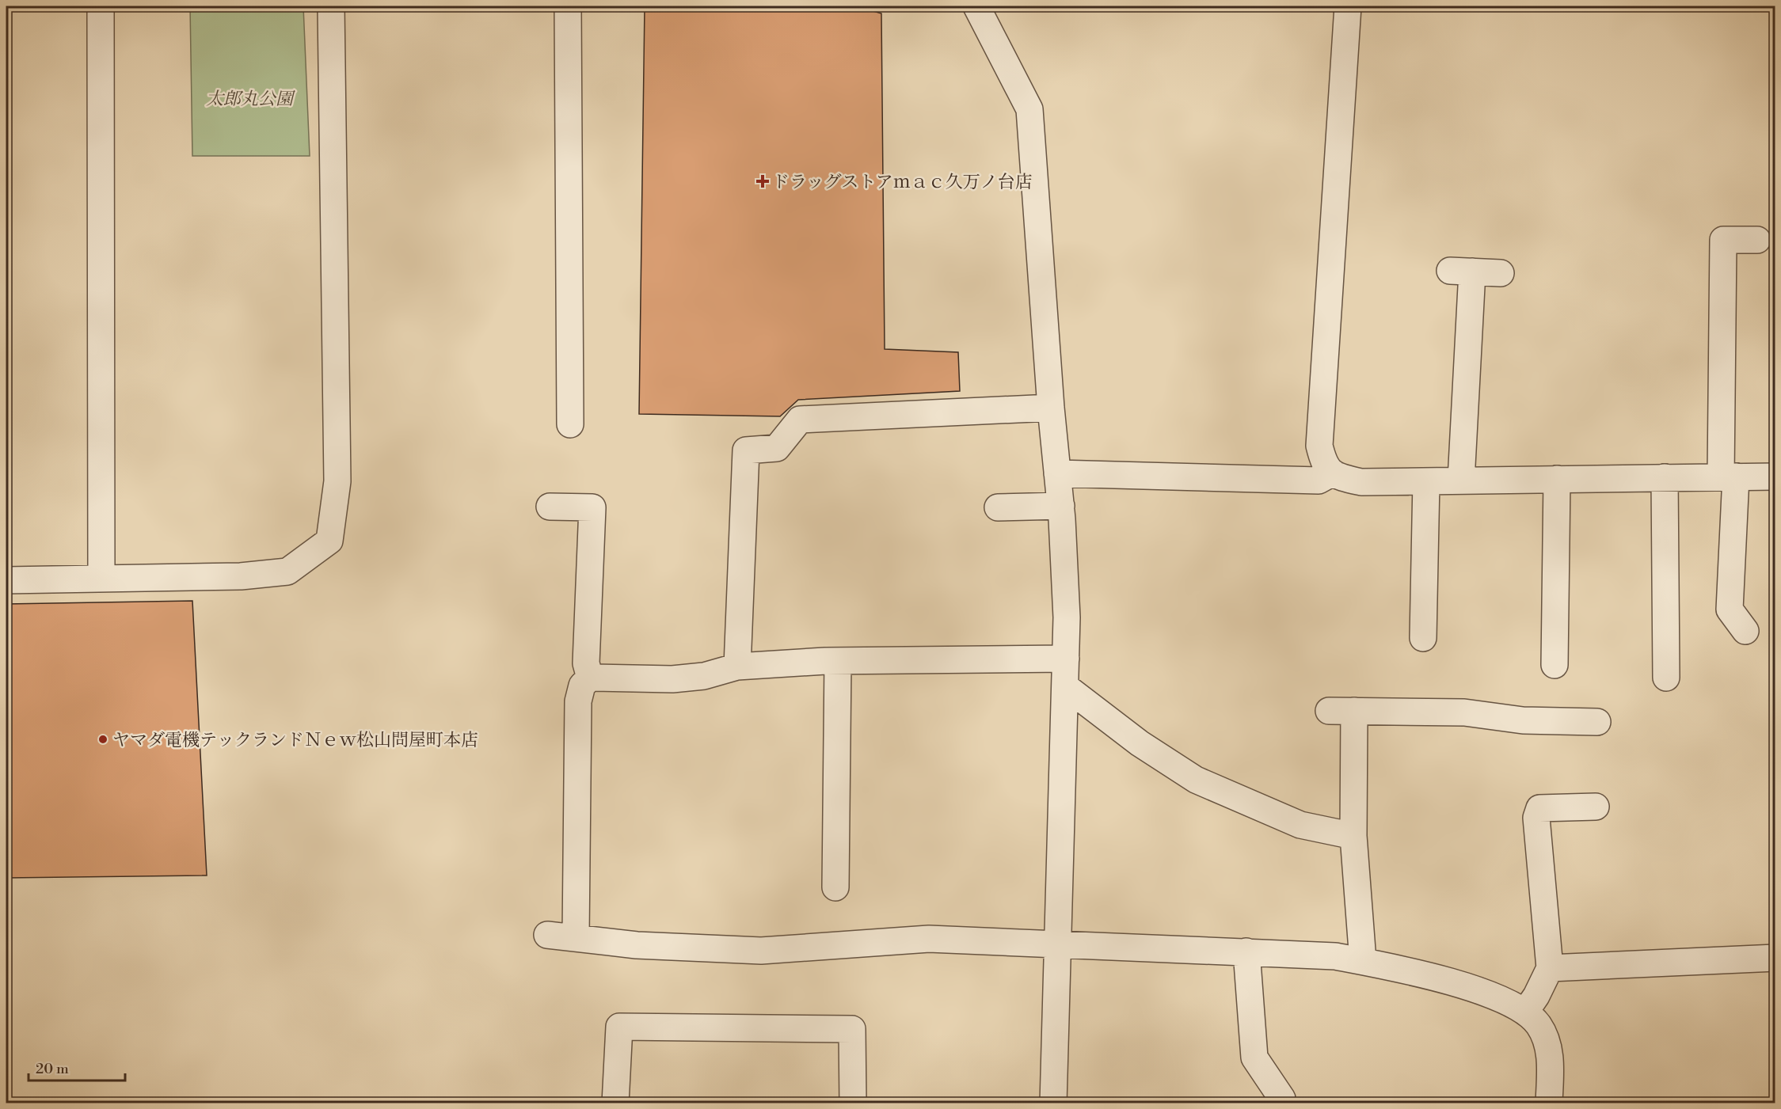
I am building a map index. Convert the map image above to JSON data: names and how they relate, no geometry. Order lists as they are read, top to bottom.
{
  "parks": ["太郎丸公園"],
  "places": {
    "health": ["ドラッグストアｍａｃ久万ノ台店"],
    "other": ["ヤマダ電機テックランドＮｅｗ松山問屋町本店"]
  },
  "scale_bar": "20 m"
}
